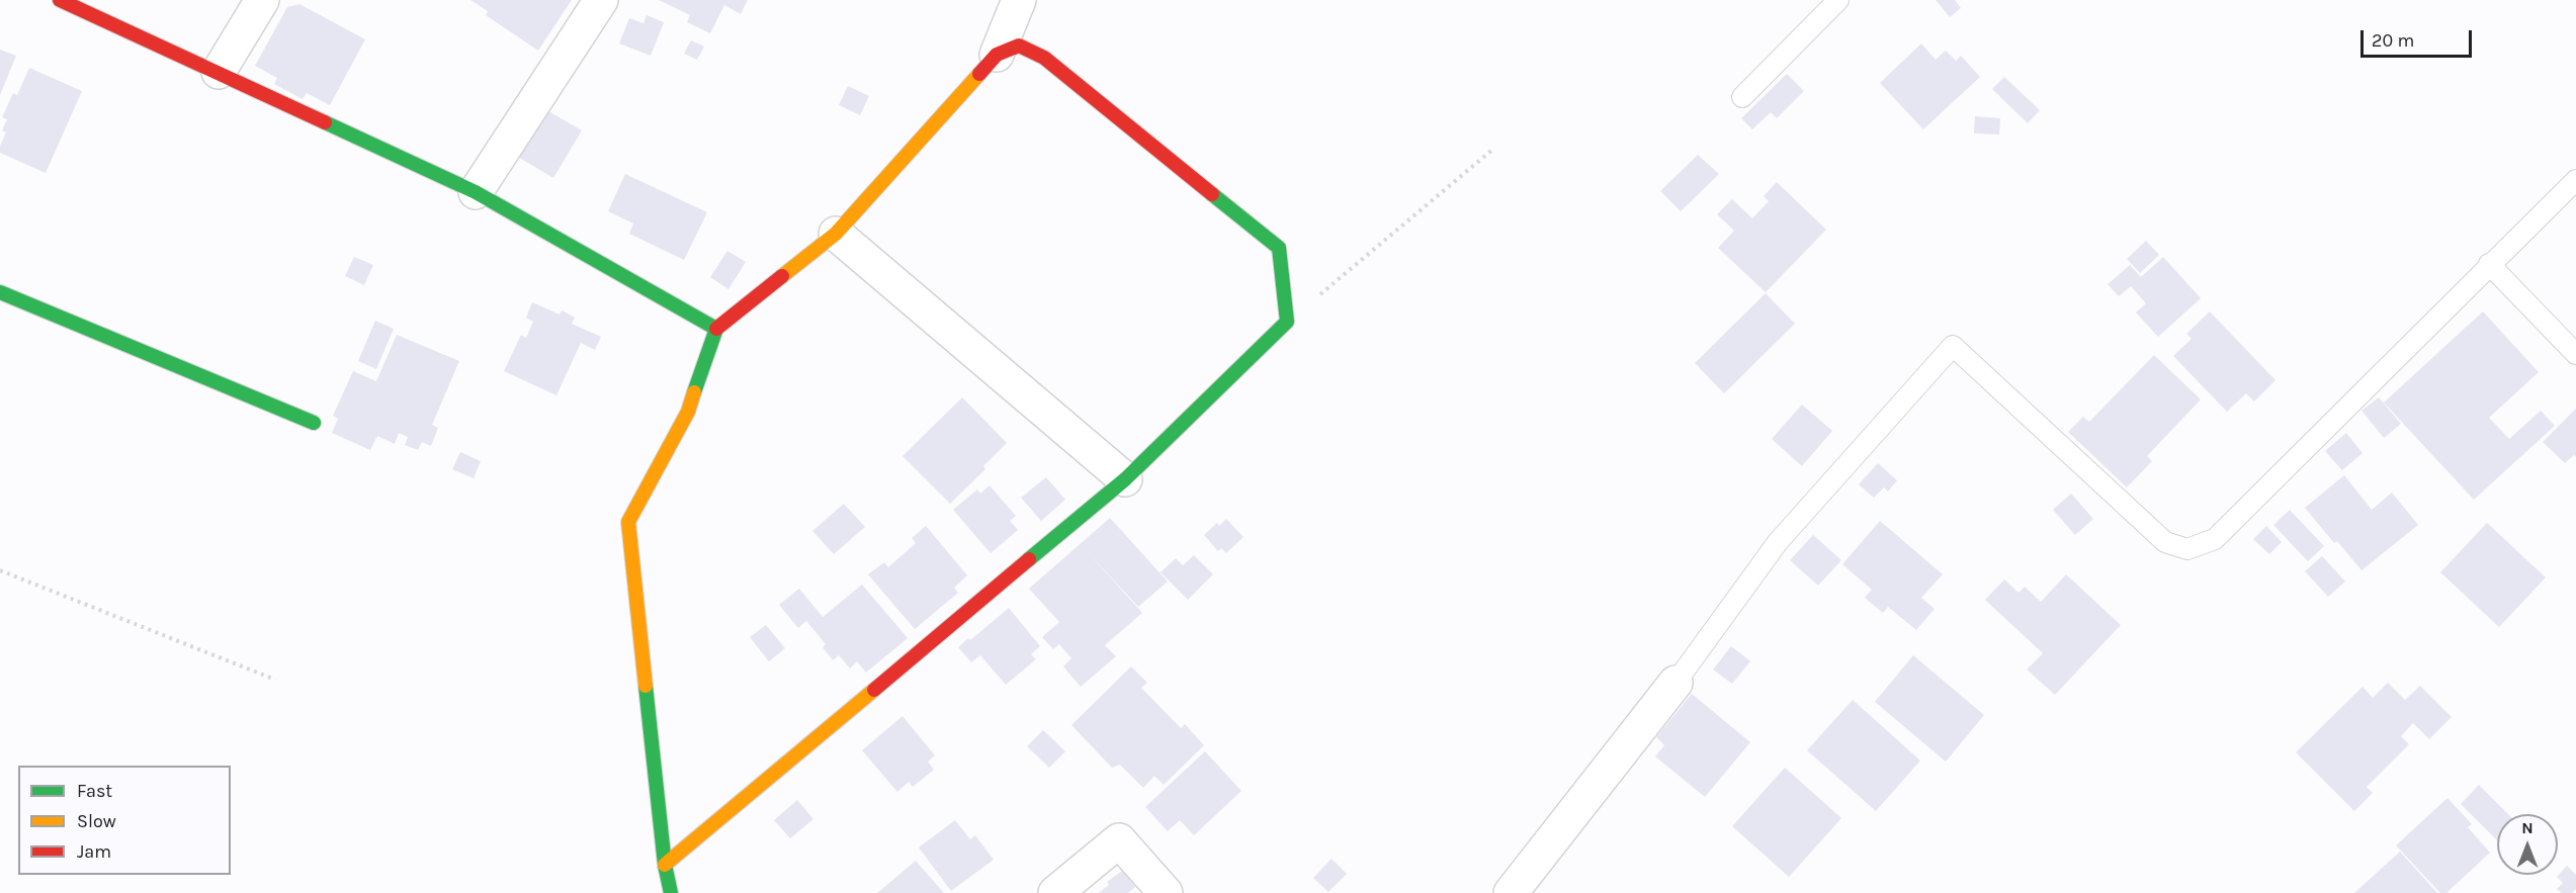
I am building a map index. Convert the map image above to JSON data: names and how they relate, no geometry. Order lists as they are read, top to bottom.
{
  "legend": ["Fast", "Slow", "Jam"],
  "scale_bar": "20 m",
  "north": "top"
}
